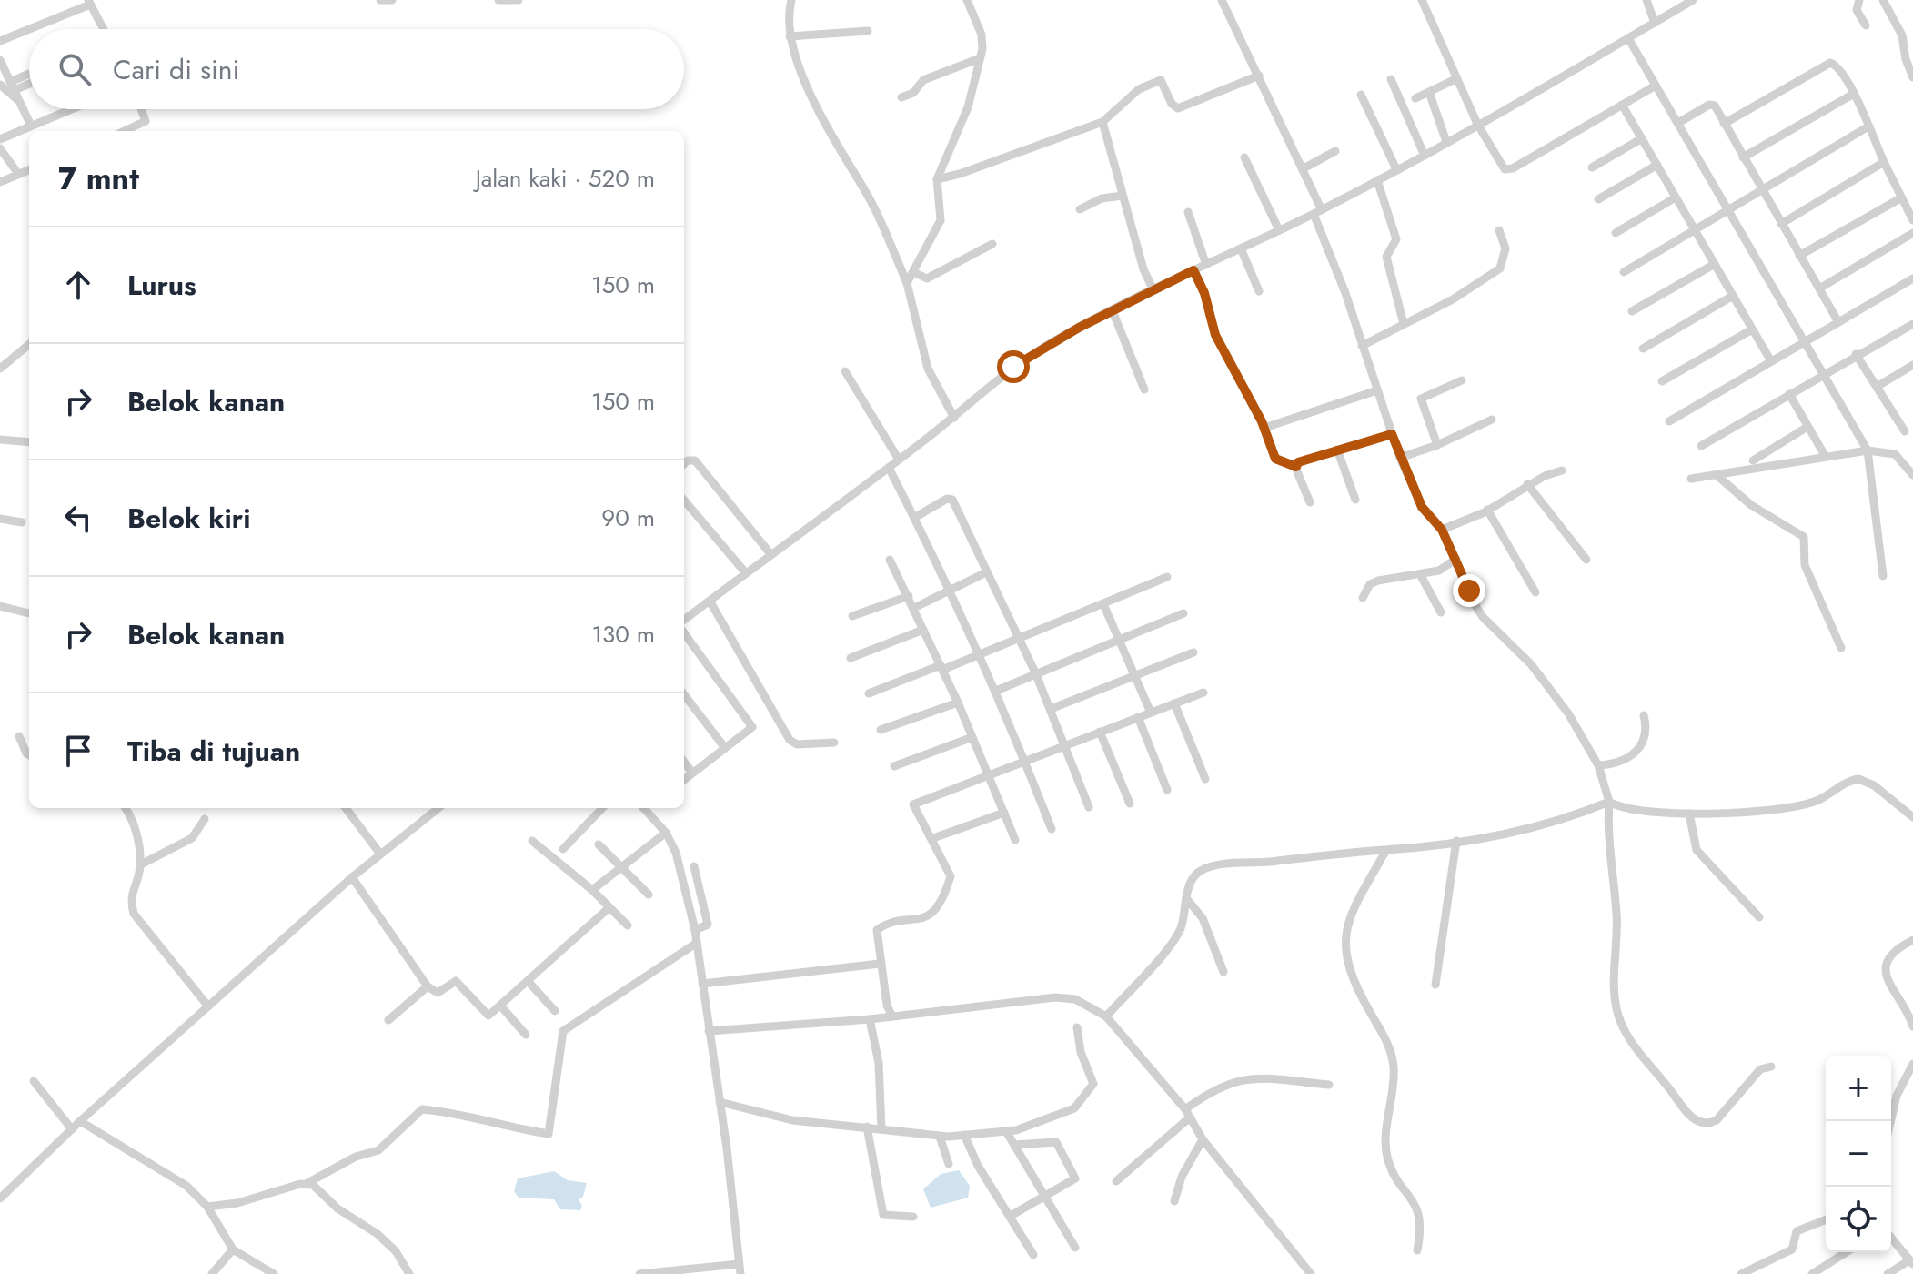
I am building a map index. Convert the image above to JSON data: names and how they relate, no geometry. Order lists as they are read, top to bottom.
{
  "page": {
    "search": "Cari di sini",
    "heading": ["7 mnt", "Jalan kaki · 520 m"],
    "list": [
      ["Lurus", "150 m"],
      ["Belok kanan", "150 m"],
      ["Belok kiri", "90 m"],
      ["Belok kanan", "130 m"],
      "Tiba di tujuan"
    ],
    "map_buttons": ["+", "−"]
  }
}
